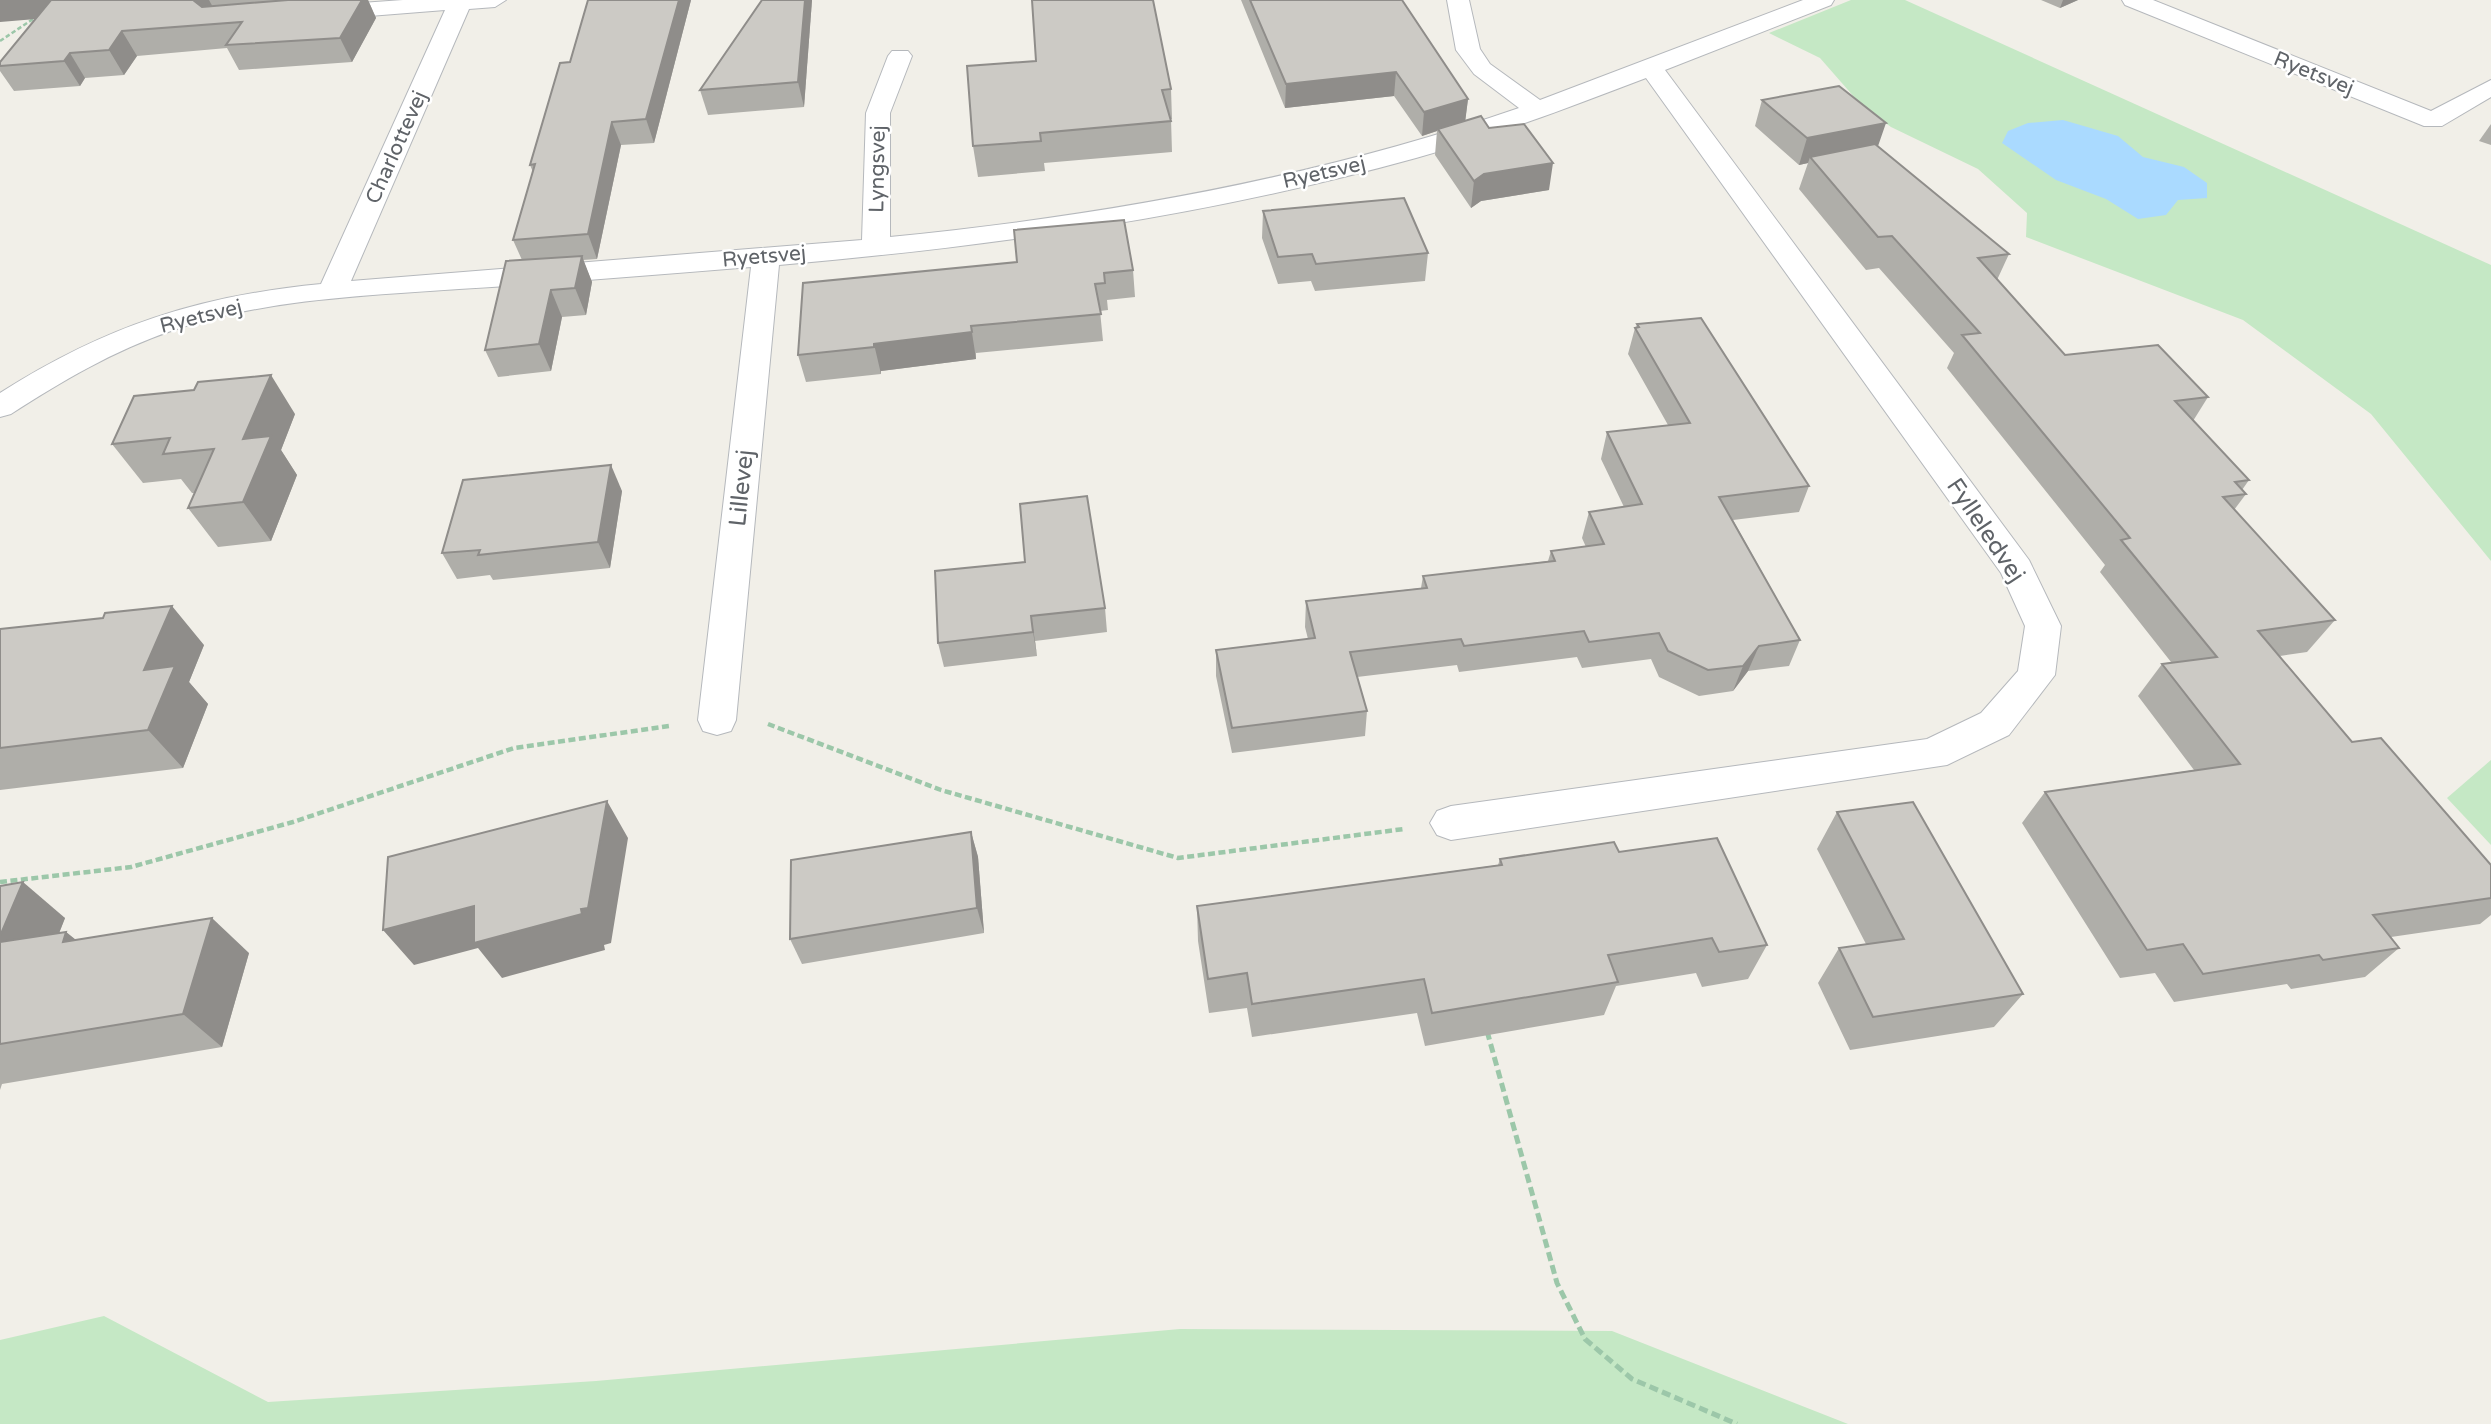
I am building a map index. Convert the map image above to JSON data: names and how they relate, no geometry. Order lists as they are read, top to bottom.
{
  "streets": {
    "street": [
      "Ryetsvej",
      "Charlottevej",
      "Lyngsvej",
      "Lillevej",
      "Fylleledvej"
    ]
  },
  "crossings": [
    ["Ryetsvej", "Charlottevej"],
    ["Ryetsvej", "Lyngsvej"],
    ["Ryetsvej", "Lillevej"],
    ["Ryetsvej", "Fylleledvej"]
  ]
}
